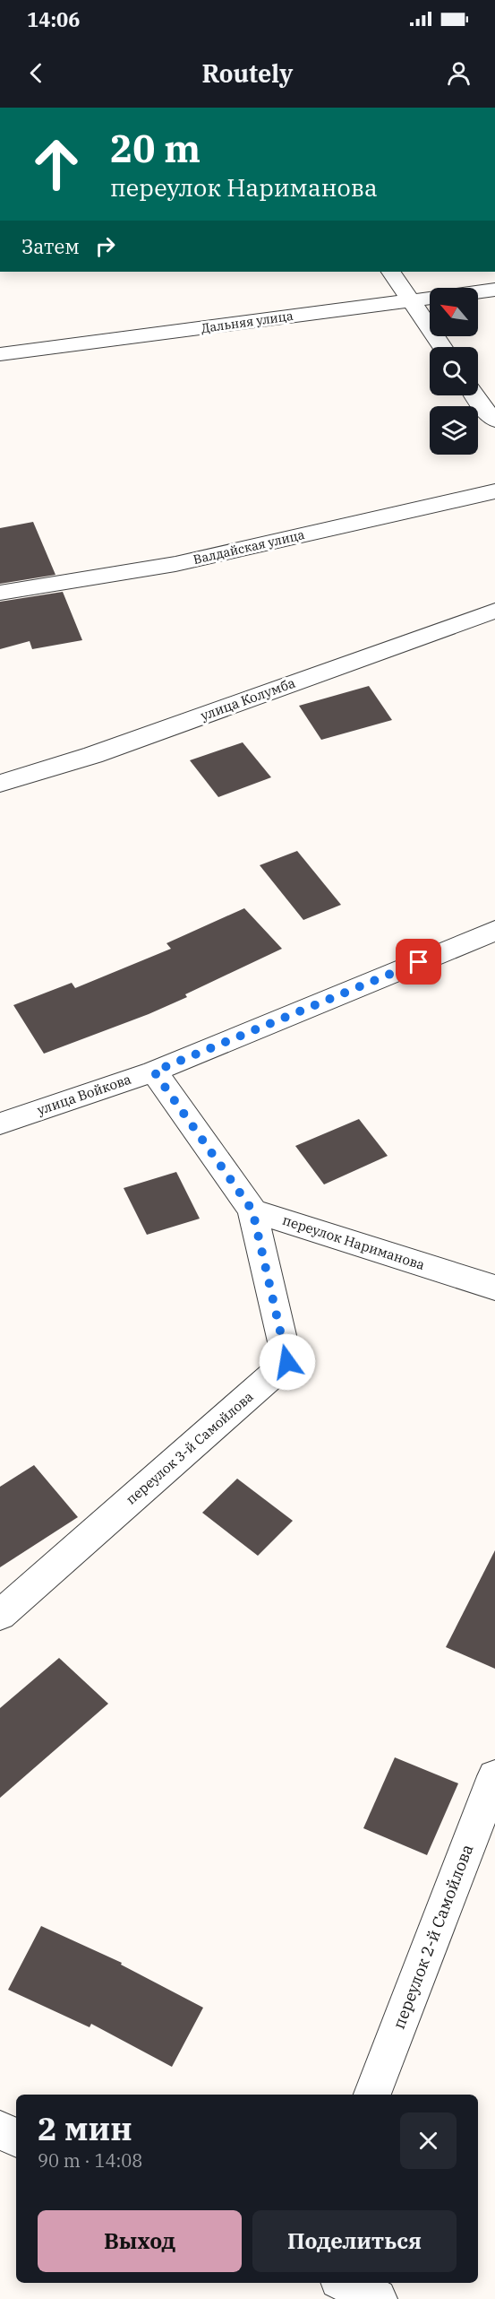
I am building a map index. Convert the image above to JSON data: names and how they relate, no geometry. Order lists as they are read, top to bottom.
{
  "streets": {
    "street": [
      "Дальняя улица",
      "Валдайская улица",
      "улица Колумба",
      "улица Войкова",
      "переулок Нариманова",
      "переулок 3-й Самойлова",
      "переулок 2-й Самойлова"
    ]
  },
  "crossings": [
    ["переулок Нариманова", "переулок 3-й Самойлова"]
  ],
  "north": "top left",
  "page": {
    "status": "14:06",
    "header": "Routely",
    "turn": ["20 m", "переулок Нариманова"],
    "then": "Затем",
    "heading": ["2 мин", "90 m · 14:08"],
    "buttons": ["Выход", "Поделиться"]
  }
}
